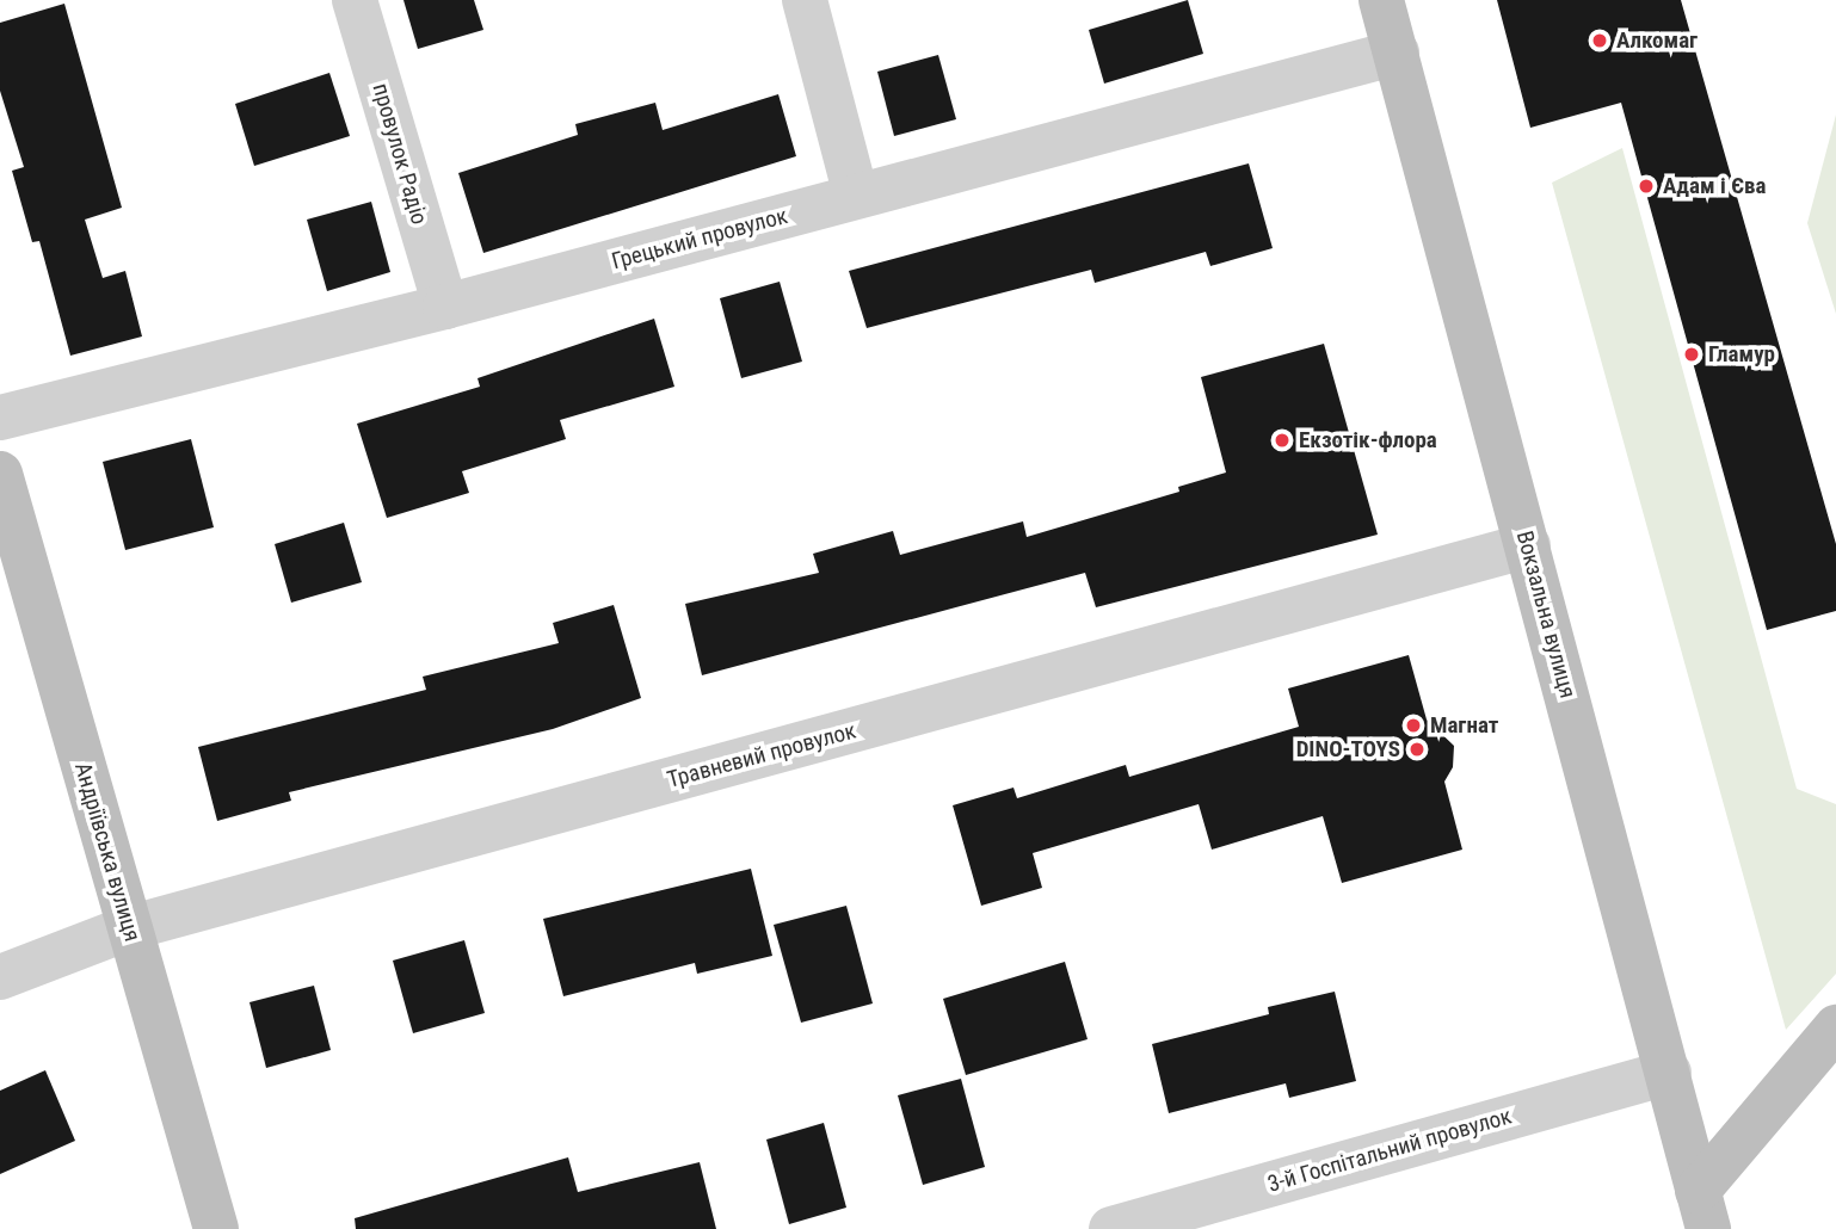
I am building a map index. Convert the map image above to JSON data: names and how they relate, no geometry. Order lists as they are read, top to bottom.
{
  "streets": {
    "main road": ["Вокзальна вулиця", "Андріївська вулиця"],
    "street": [
      "провулок Радіо",
      "Грецький провулок",
      "Травневий провулок",
      "3-й Госпітальний провулок"
    ]
  },
  "crossings": [
    ["провулок Радіо", "Грецький провулок"],
    ["Грецький провулок", "Вокзальна вулиця"],
    ["Вокзальна вулиця", "Травневий провулок"],
    ["Вокзальна вулиця", "3-й Госпітальний провулок"],
    ["Травневий провулок", "Андріївська вулиця"]
  ],
  "places": [
    "Алкомаг",
    "Адам і Єва",
    "Гламур",
    "Екзотік-флора",
    "Магнат",
    "DINO-TOYS"
  ]
}
